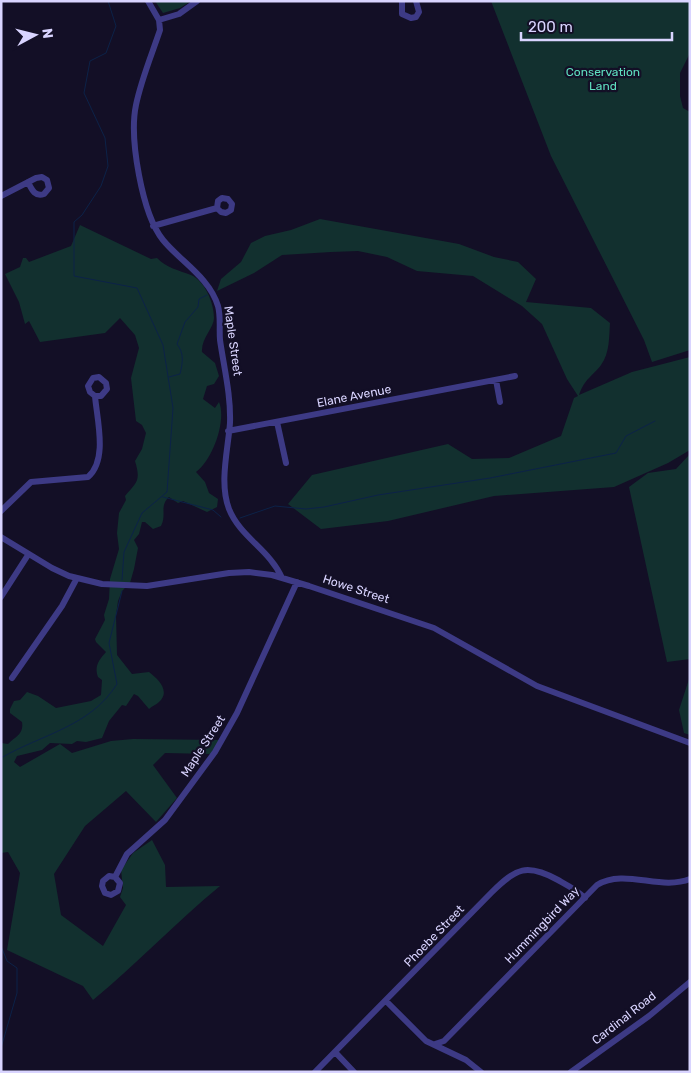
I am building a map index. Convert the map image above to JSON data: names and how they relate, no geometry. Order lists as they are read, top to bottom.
{
  "streets": {
    "street": [
      "Maple Street",
      "Elane Avenue",
      "Howe Street",
      "Hummingbird Way",
      "Phoebe Street",
      "Cardinal Road"
    ]
  },
  "crossings": [
    ["Maple Street", "Elane Avenue"],
    ["Maple Street", "Howe Street"],
    ["Hummingbird Way", "Phoebe Street"]
  ],
  "parks": ["Conservation Land"],
  "scale_bar": "200 m",
  "north": "right"
}
